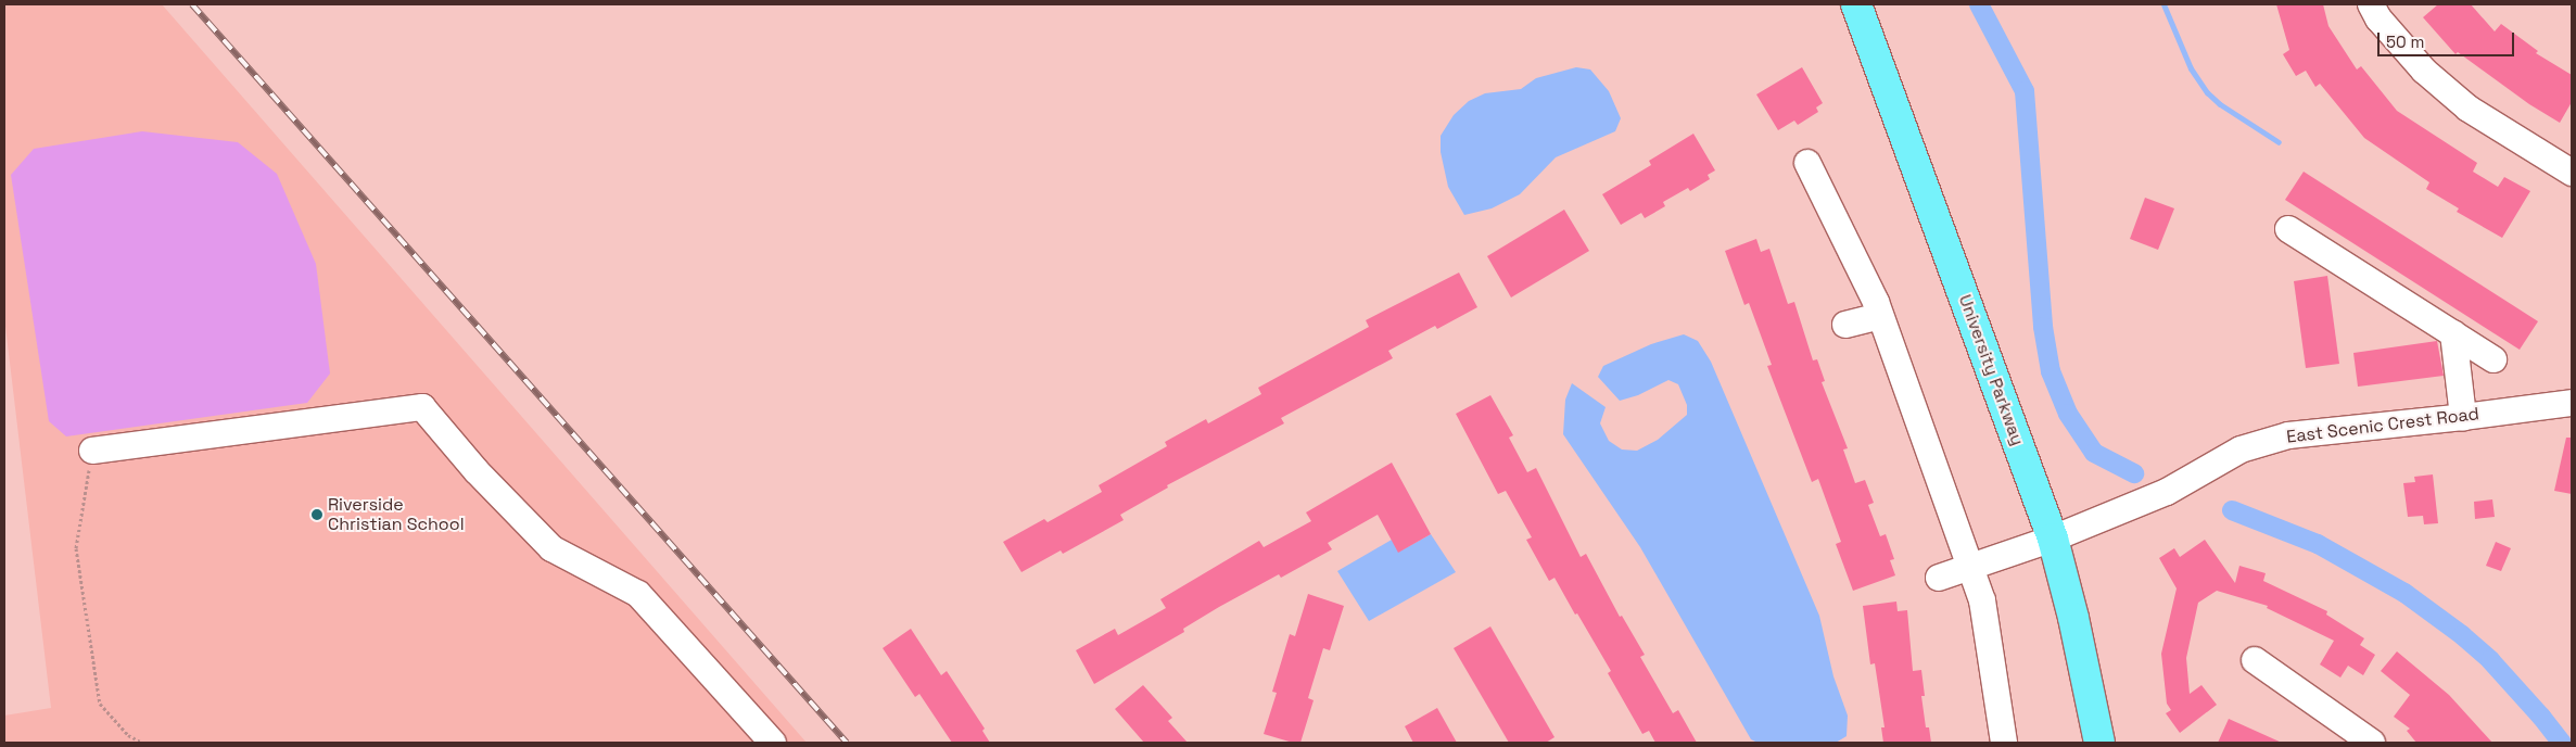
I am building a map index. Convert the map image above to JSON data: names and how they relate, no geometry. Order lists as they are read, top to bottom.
{
  "streets": {
    "main road": ["University Parkway"],
    "street": ["East Scenic Crest Road"]
  },
  "crossings": [
    ["University Parkway", "East Scenic Crest Road"]
  ],
  "places": ["Riverside Christian School"],
  "scale_bar": "50 m"
}
